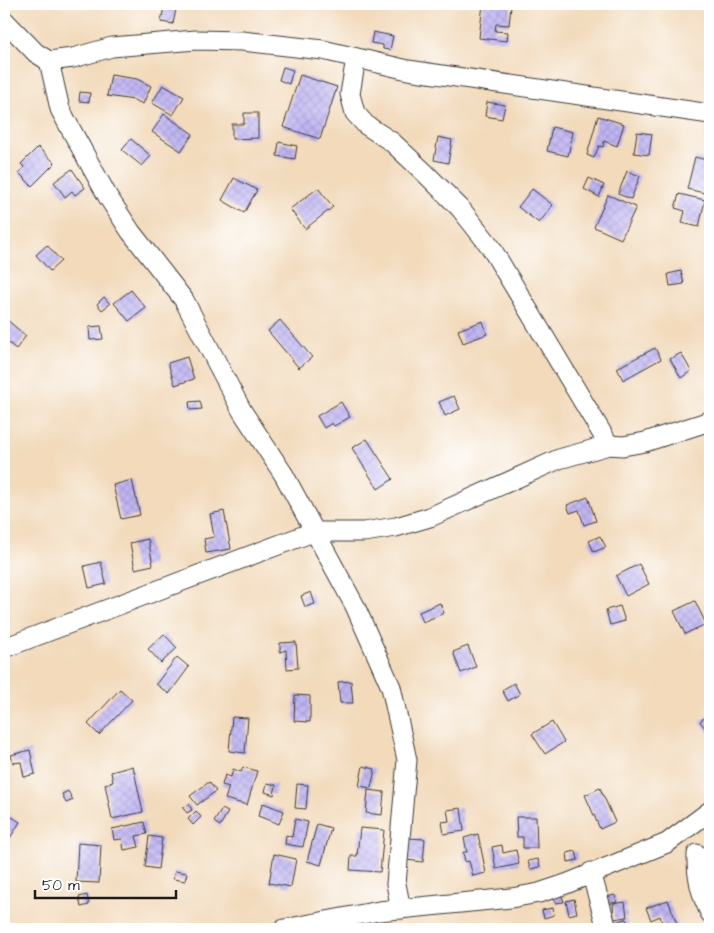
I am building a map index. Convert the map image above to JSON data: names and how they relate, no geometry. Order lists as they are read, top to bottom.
{
  "scale_bar": "50 m"
}
